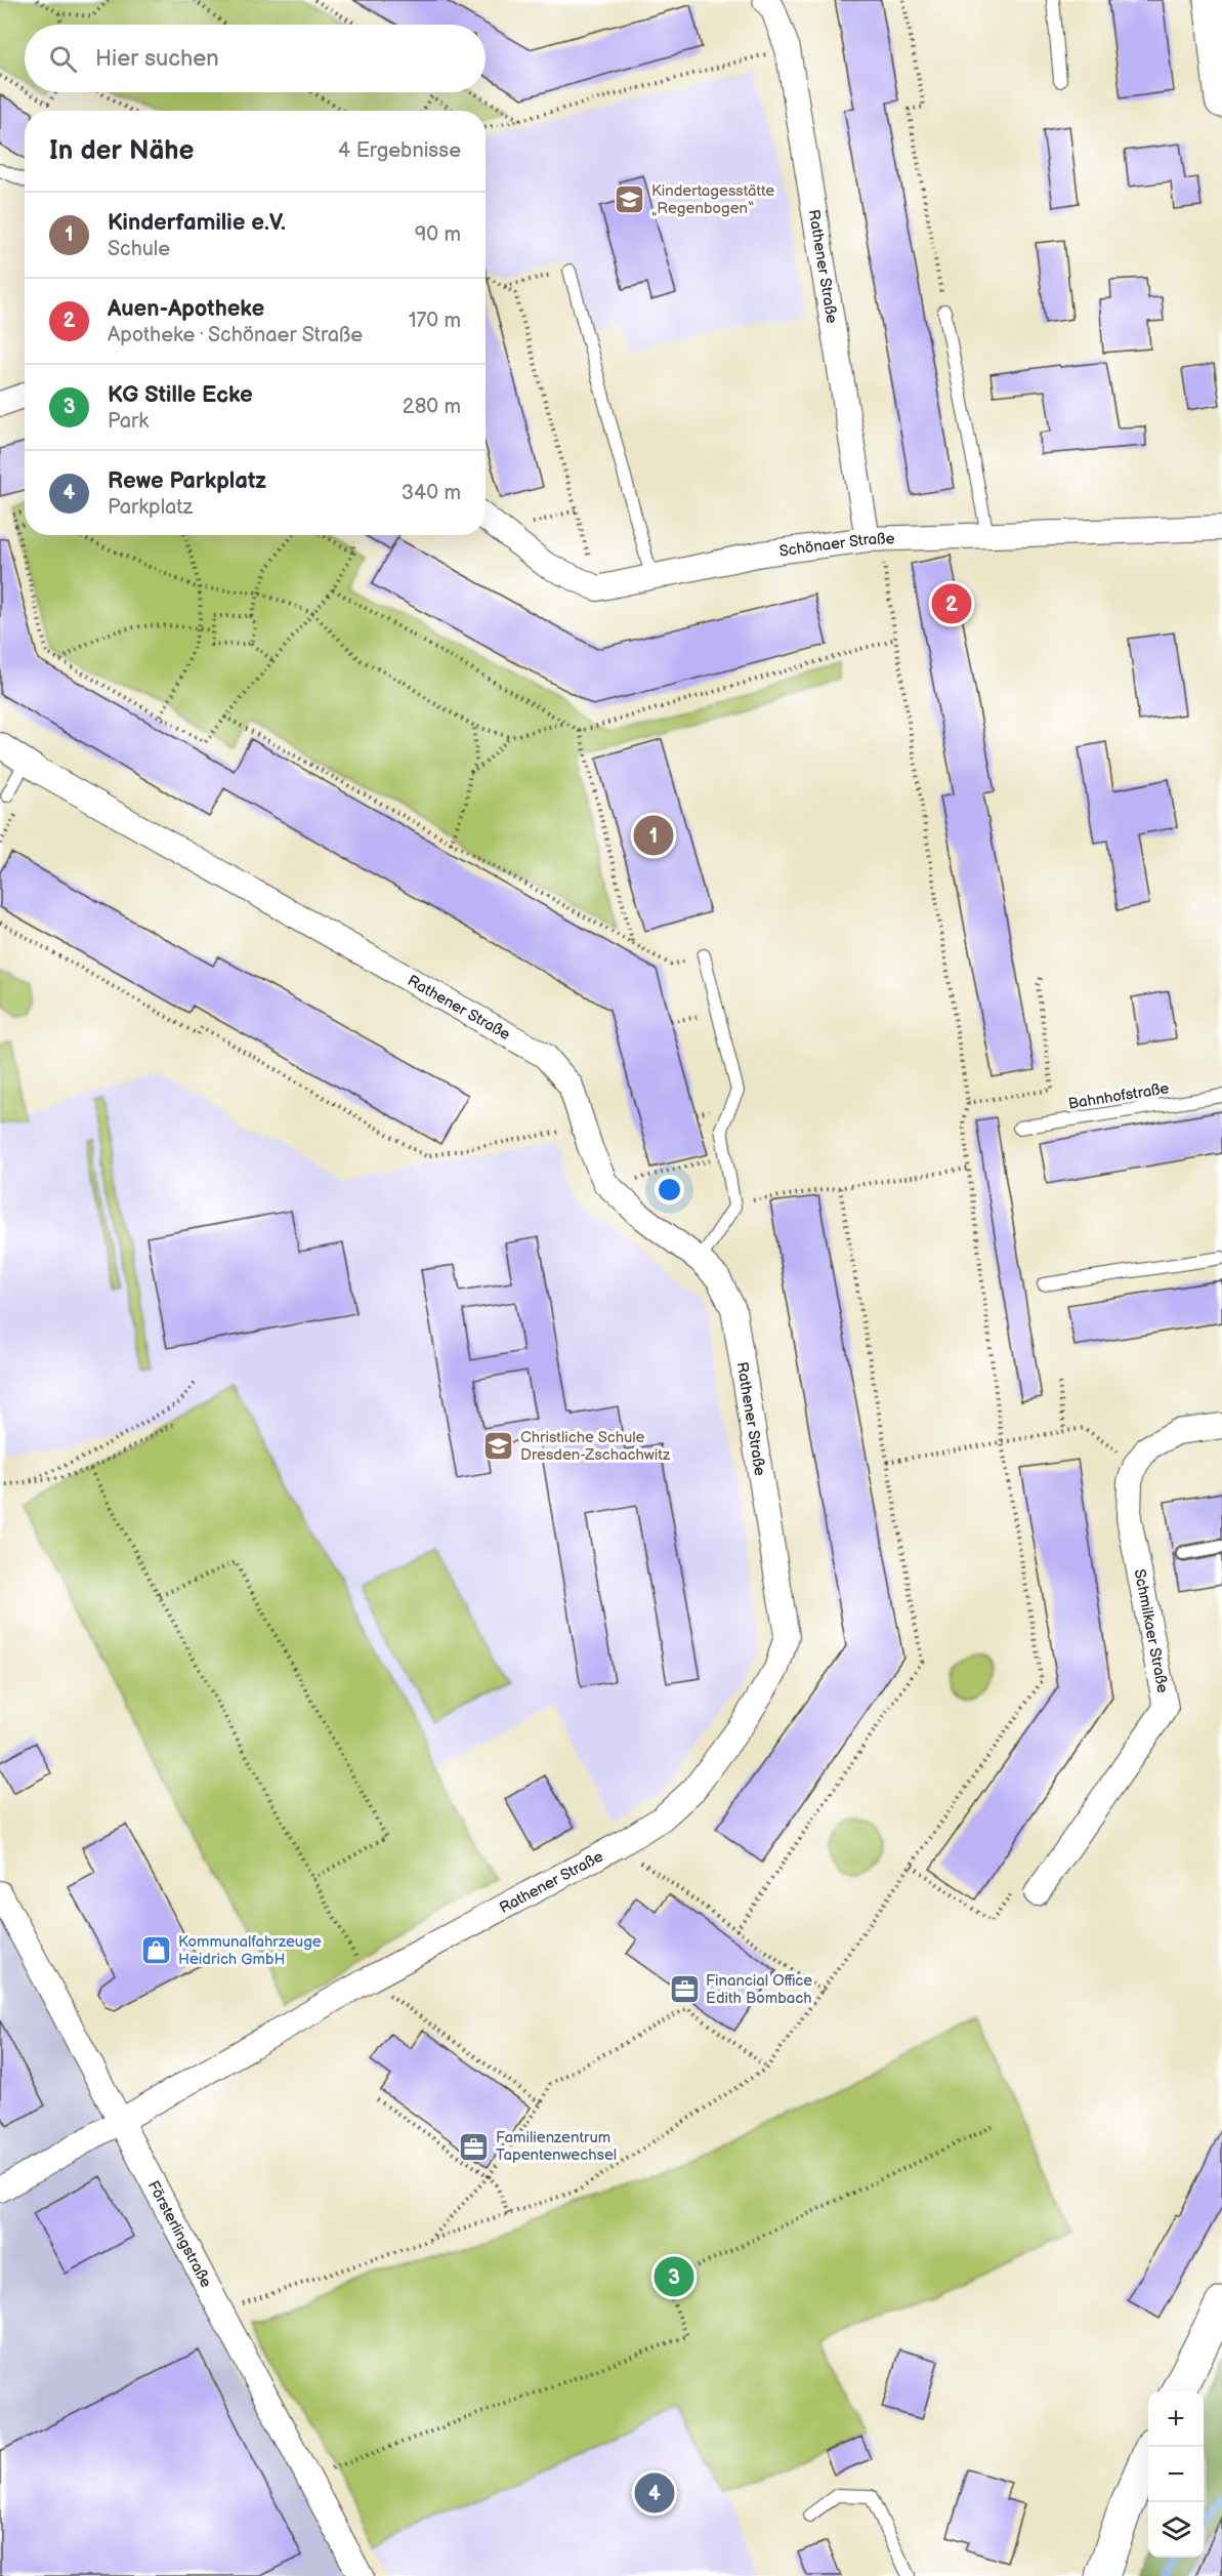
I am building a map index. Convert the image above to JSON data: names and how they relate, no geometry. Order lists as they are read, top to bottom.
{
  "streets": {
    "street": [
      "Rathener Straße",
      "Schönaer Straße",
      "Schmilkaer Straße",
      "Försterlingstraße"
    ],
    "lane": ["Bahnhofstraße"]
  },
  "crossings": [
    ["Rathener Straße", "Schönaer Straße"],
    ["Rathener Straße", "Försterlingstraße"]
  ],
  "places": {
    "school or university": ["Kindertagesstätte „Regenbogen“", "Christliche Schule Dresden-Zschachwitz"],
    "shop": ["Kommunalfahrzeuge Heidrich GmbH"],
    "office": ["Financial Office Edith Bombach", "Familienzentrum Tapentenwechsel"]
  },
  "page": {
    "search": "Hier suchen",
    "heading": ["In der Nähe", "4 Ergebnisse"],
    "list": [
      {
        "mark": "1",
        "name": "Kinderfamilie e.V.",
        "note": "Schule",
        "value": "90 m"
      },
      {
        "mark": "2",
        "name": "Auen-Apotheke",
        "note": "Apotheke · Schönaer Straße",
        "value": "170 m"
      },
      {
        "mark": "3",
        "name": "KG Stille Ecke",
        "note": "Park",
        "value": "280 m"
      },
      {
        "mark": "4",
        "name": "Rewe Parkplatz",
        "note": "Parkplatz",
        "value": "340 m"
      }
    ],
    "pins": [
      "2",
      "1",
      "3",
      "4"
    ],
    "map_buttons": ["+", "−"]
  }
}
